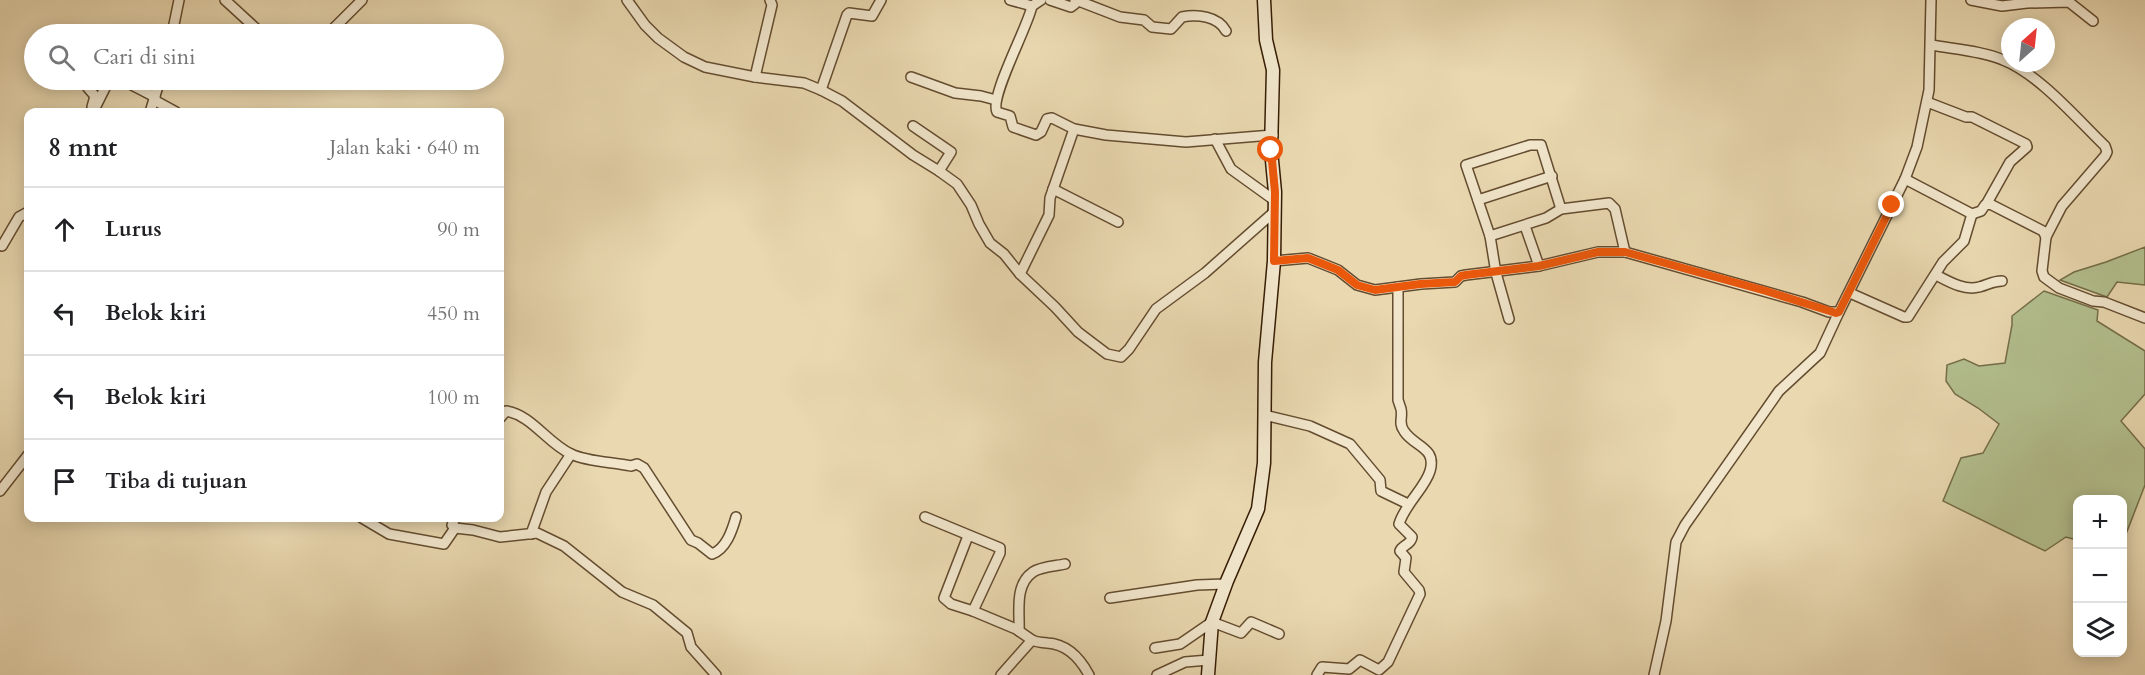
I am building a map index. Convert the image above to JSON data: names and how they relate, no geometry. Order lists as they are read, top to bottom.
{
  "north": "top right",
  "page": {
    "search": "Cari di sini",
    "heading": ["8 mnt", "Jalan kaki · 640 m"],
    "list": [
      ["Lurus", "90 m"],
      ["Belok kiri", "450 m"],
      ["Belok kiri", "100 m"],
      "Tiba di tujuan"
    ],
    "map_buttons": ["+", "−"]
  }
}
